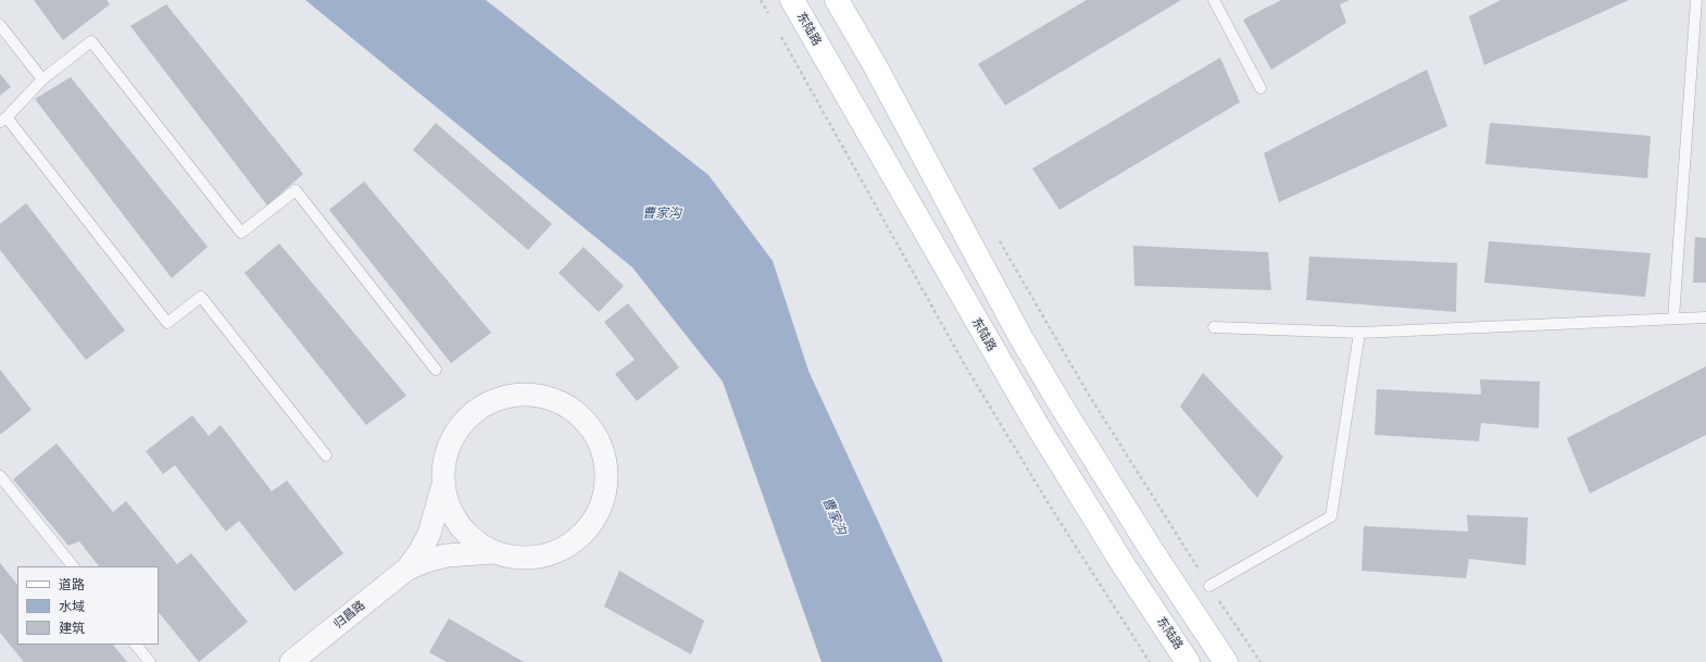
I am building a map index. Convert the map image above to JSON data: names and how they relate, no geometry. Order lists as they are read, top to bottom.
{
  "streets": {
    "main road": ["东陆路"],
    "street": ["归昌路"]
  },
  "water": ["曹家沟"],
  "legend": ["道路", "水域", "建筑"]
}
